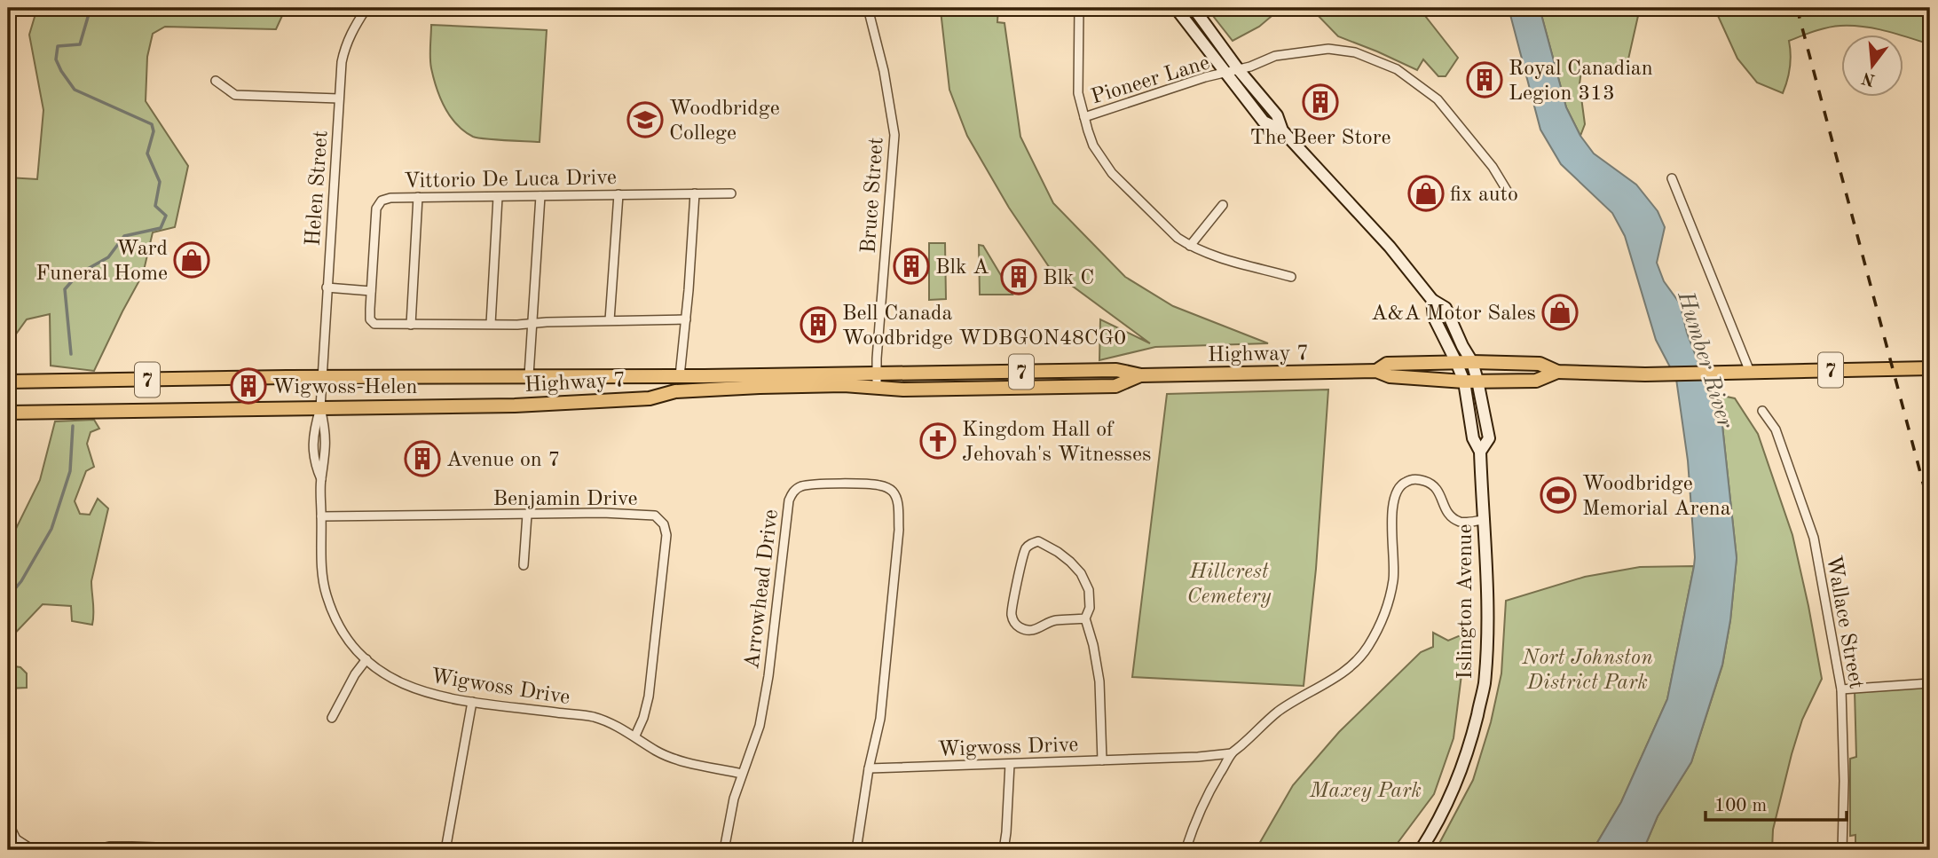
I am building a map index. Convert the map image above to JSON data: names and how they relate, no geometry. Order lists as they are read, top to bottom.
{
  "streets": {
    "main road": ["Highway 7", "7", "Islington Avenue"],
    "street": [
      "Pioneer Lane",
      "Vittorio De Luca Drive",
      "Helen Street",
      "Bruce Street",
      "Benjamin Drive",
      "Arrowhead Drive",
      "Wallace Street",
      "Wigwoss Drive"
    ]
  },
  "crossings": [
    ["Pioneer Lane", "Islington Avenue"],
    ["Helen Street", "Highway 7"],
    ["Helen Street", "Wigwoss Drive"],
    ["Bruce Street", "Highway 7"],
    ["Highway 7", "Islington Avenue"],
    ["Highway 7", "Wigwoss Drive"],
    ["Benjamin Drive", "Wigwoss Drive"],
    ["Arrowhead Drive", "Wigwoss Drive"]
  ],
  "water": ["Humber River"],
  "parks": ["Hillcrest Cemetery", "Nort Johnston District Park", "Maxey Park"],
  "places": {
    "building": [
      "Royal Canadian Legion 313",
      "The Beer Store",
      "Blk A",
      "Blk C",
      "Bell Canada Woodbridge WDBGON48CG0",
      "Wigwoss-Helen",
      "Avenue on 7"
    ],
    "school or university": ["Woodbridge College"],
    "shop": ["fix auto", "Ward Funeral Home", "A&A Motor Sales"],
    "church": ["Kingdom Hall of Jehovah's Witnesses"],
    "sports": ["Woodbridge Memorial Arena"]
  },
  "scale_bar": "100 m",
  "north": "bottom"
}
